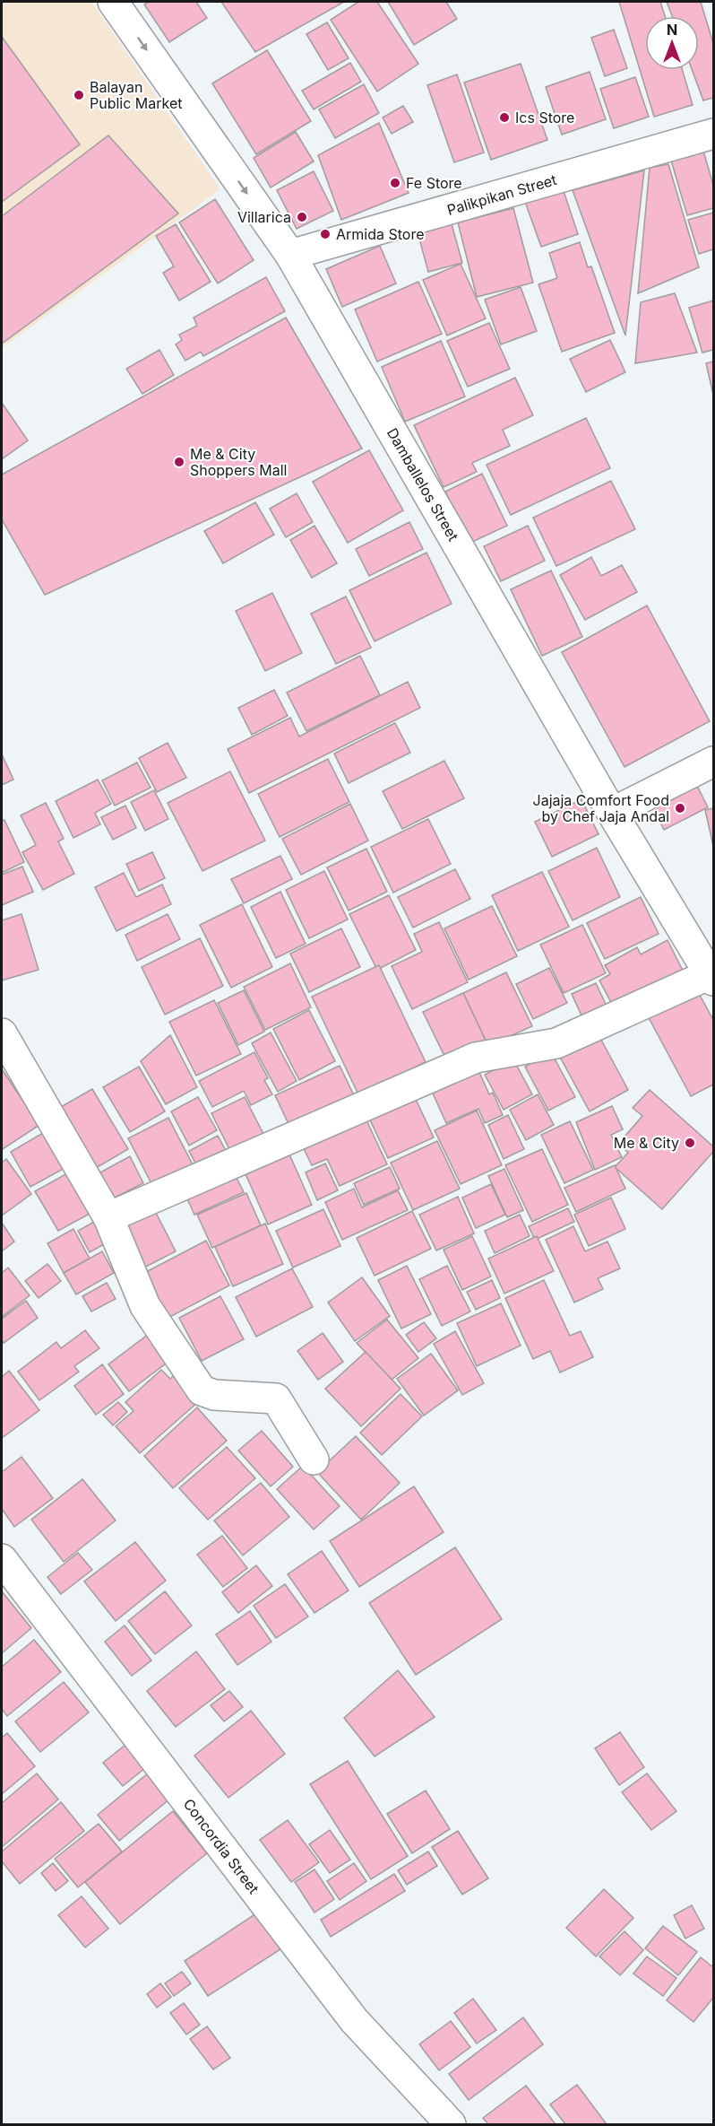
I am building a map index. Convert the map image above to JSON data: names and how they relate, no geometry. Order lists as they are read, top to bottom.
{
  "streets": {
    "street": ["Palikpikan Street", "Damballelos Street", "Concordia Street"]
  },
  "crossings": [
    ["Palikpikan Street", "Damballelos Street"]
  ],
  "places": [
    "Balayan Public Market",
    "Ics Store",
    "Fe Store",
    "Villarica",
    "Armida Store",
    "Me & City Shoppers Mall",
    "Jajaja Comfort Food by Chef Jaja Andal",
    "Me & City"
  ],
  "north": "top"
}
